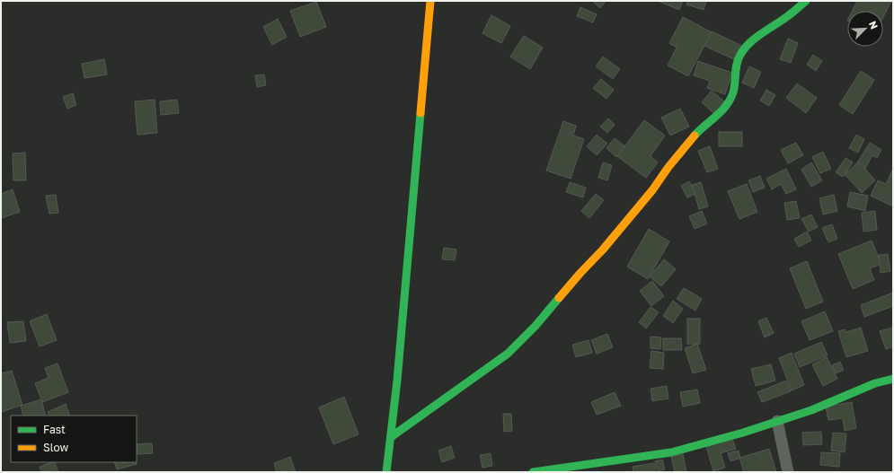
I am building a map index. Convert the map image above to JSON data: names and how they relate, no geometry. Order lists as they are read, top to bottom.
{
  "legend": ["Fast", "Slow"],
  "north": "top right"
}
